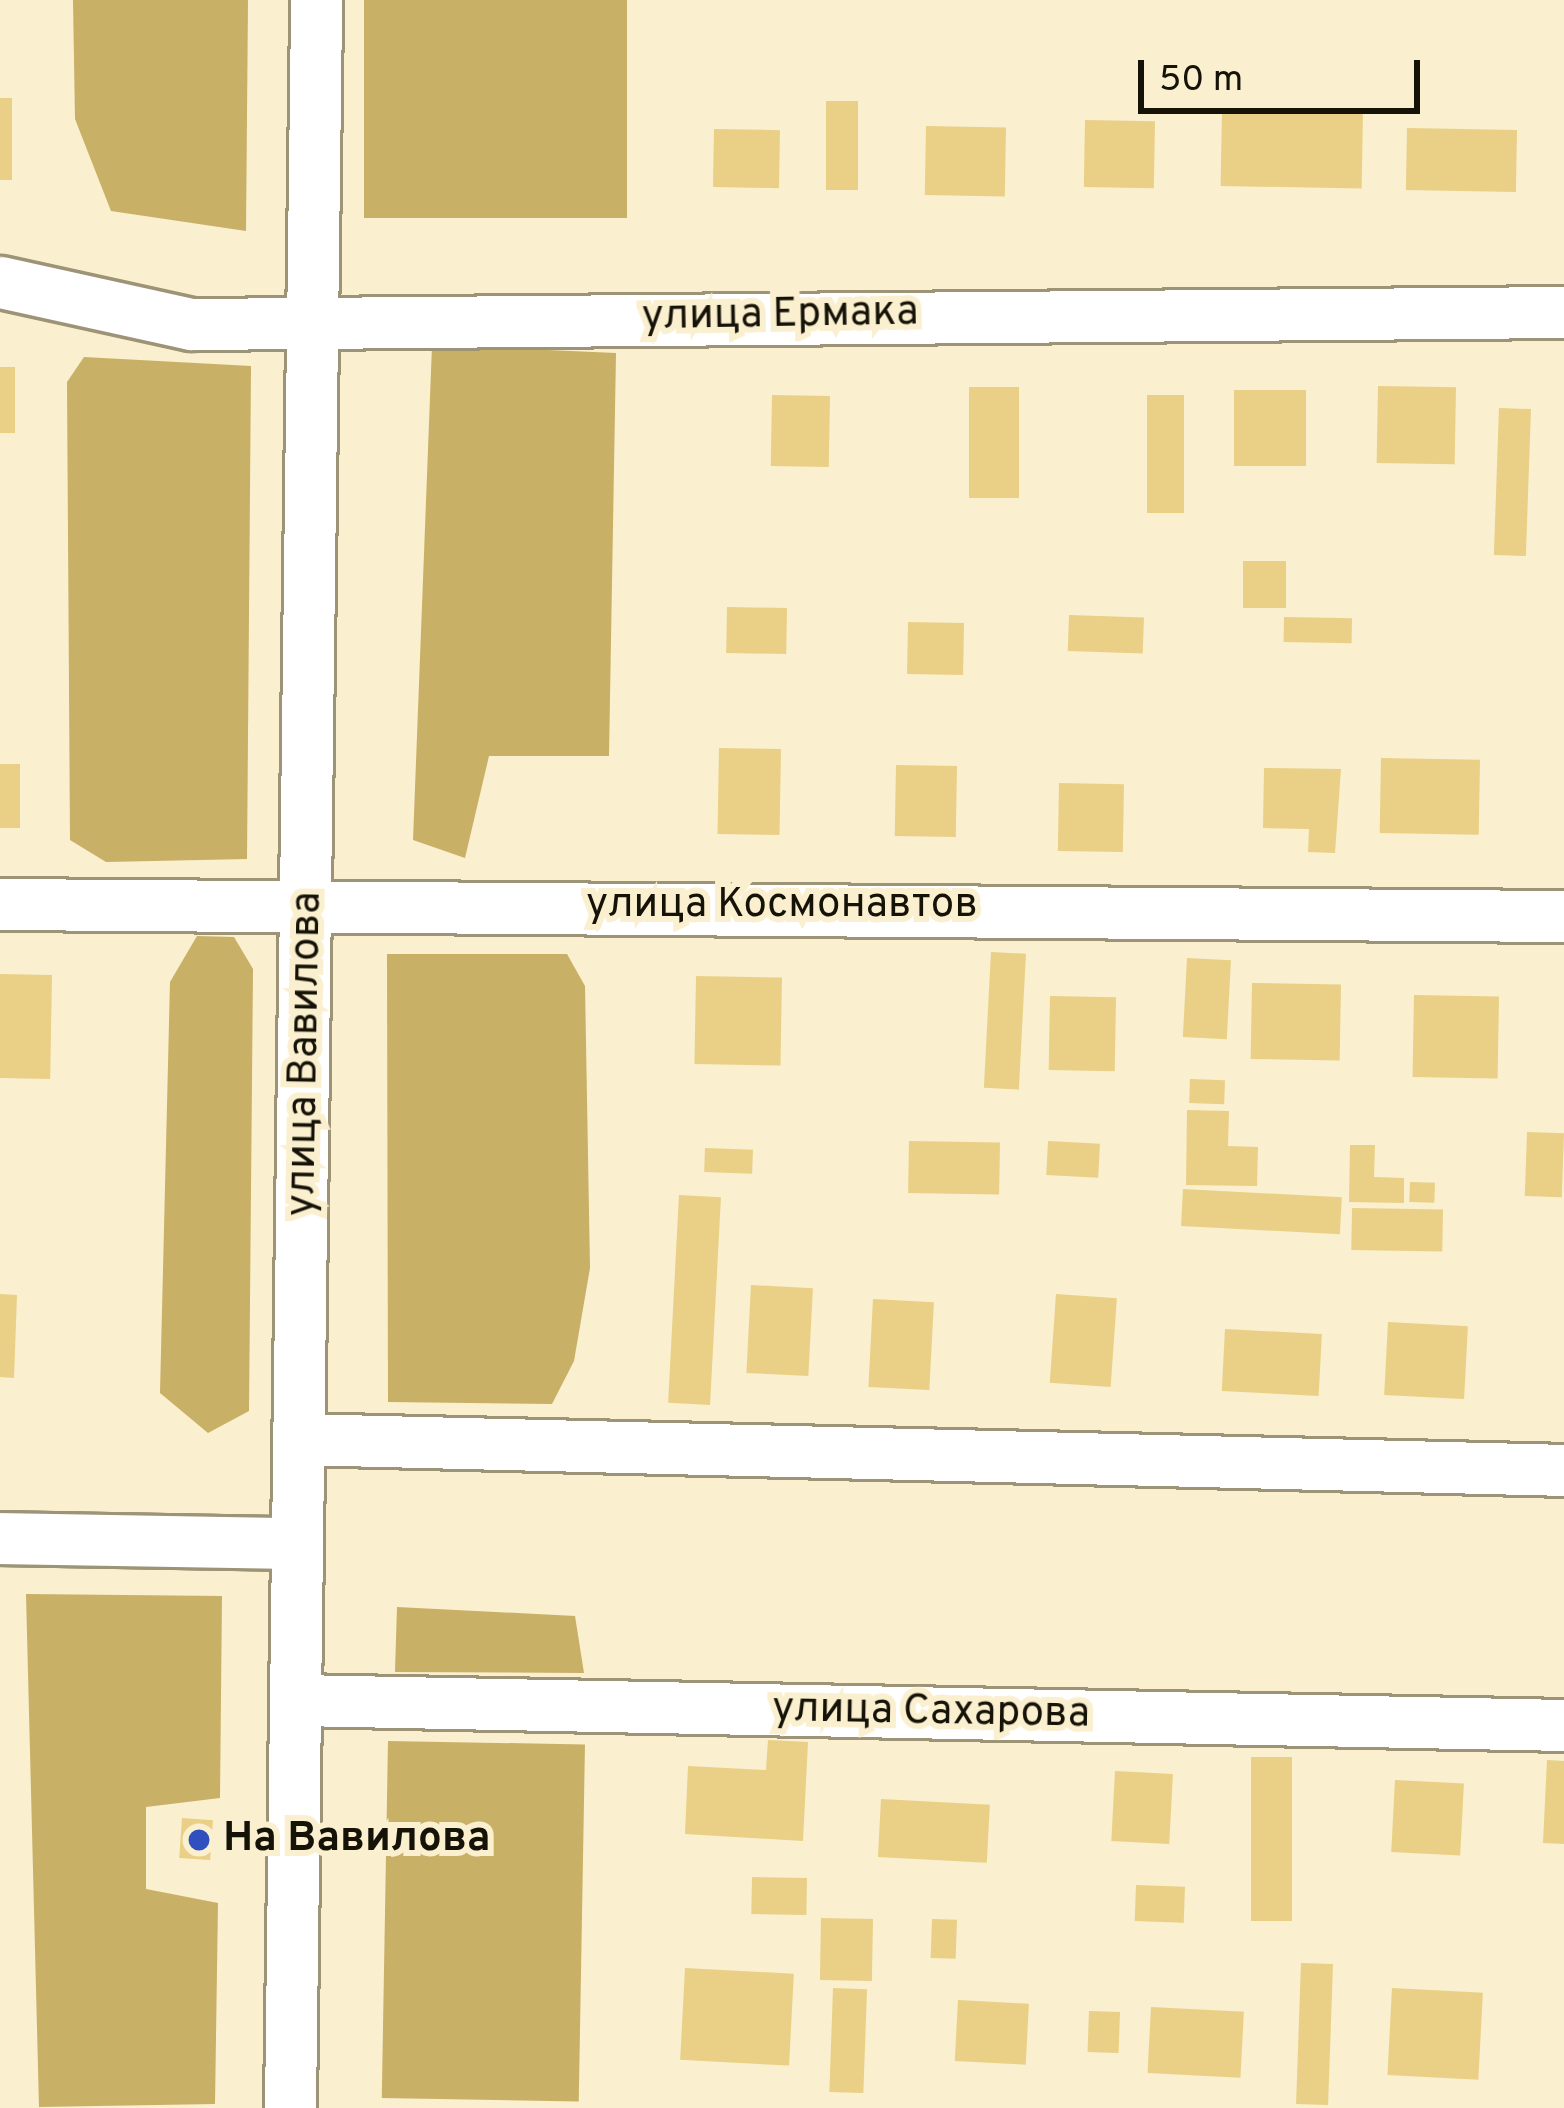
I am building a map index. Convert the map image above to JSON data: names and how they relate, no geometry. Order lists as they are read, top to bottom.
{
  "streets": {
    "street": [
      "улица Ермака",
      "улица Космонавтов",
      "улица Вавилова",
      "улица Сахарова"
    ]
  },
  "crossings": [
    ["улица Ермака", "улица Вавилова"],
    ["улица Космонавтов", "улица Вавилова"],
    ["улица Вавилова", "улица Сахарова"]
  ],
  "places": ["На Вавилова"],
  "scale_bar": "50 m"
}
